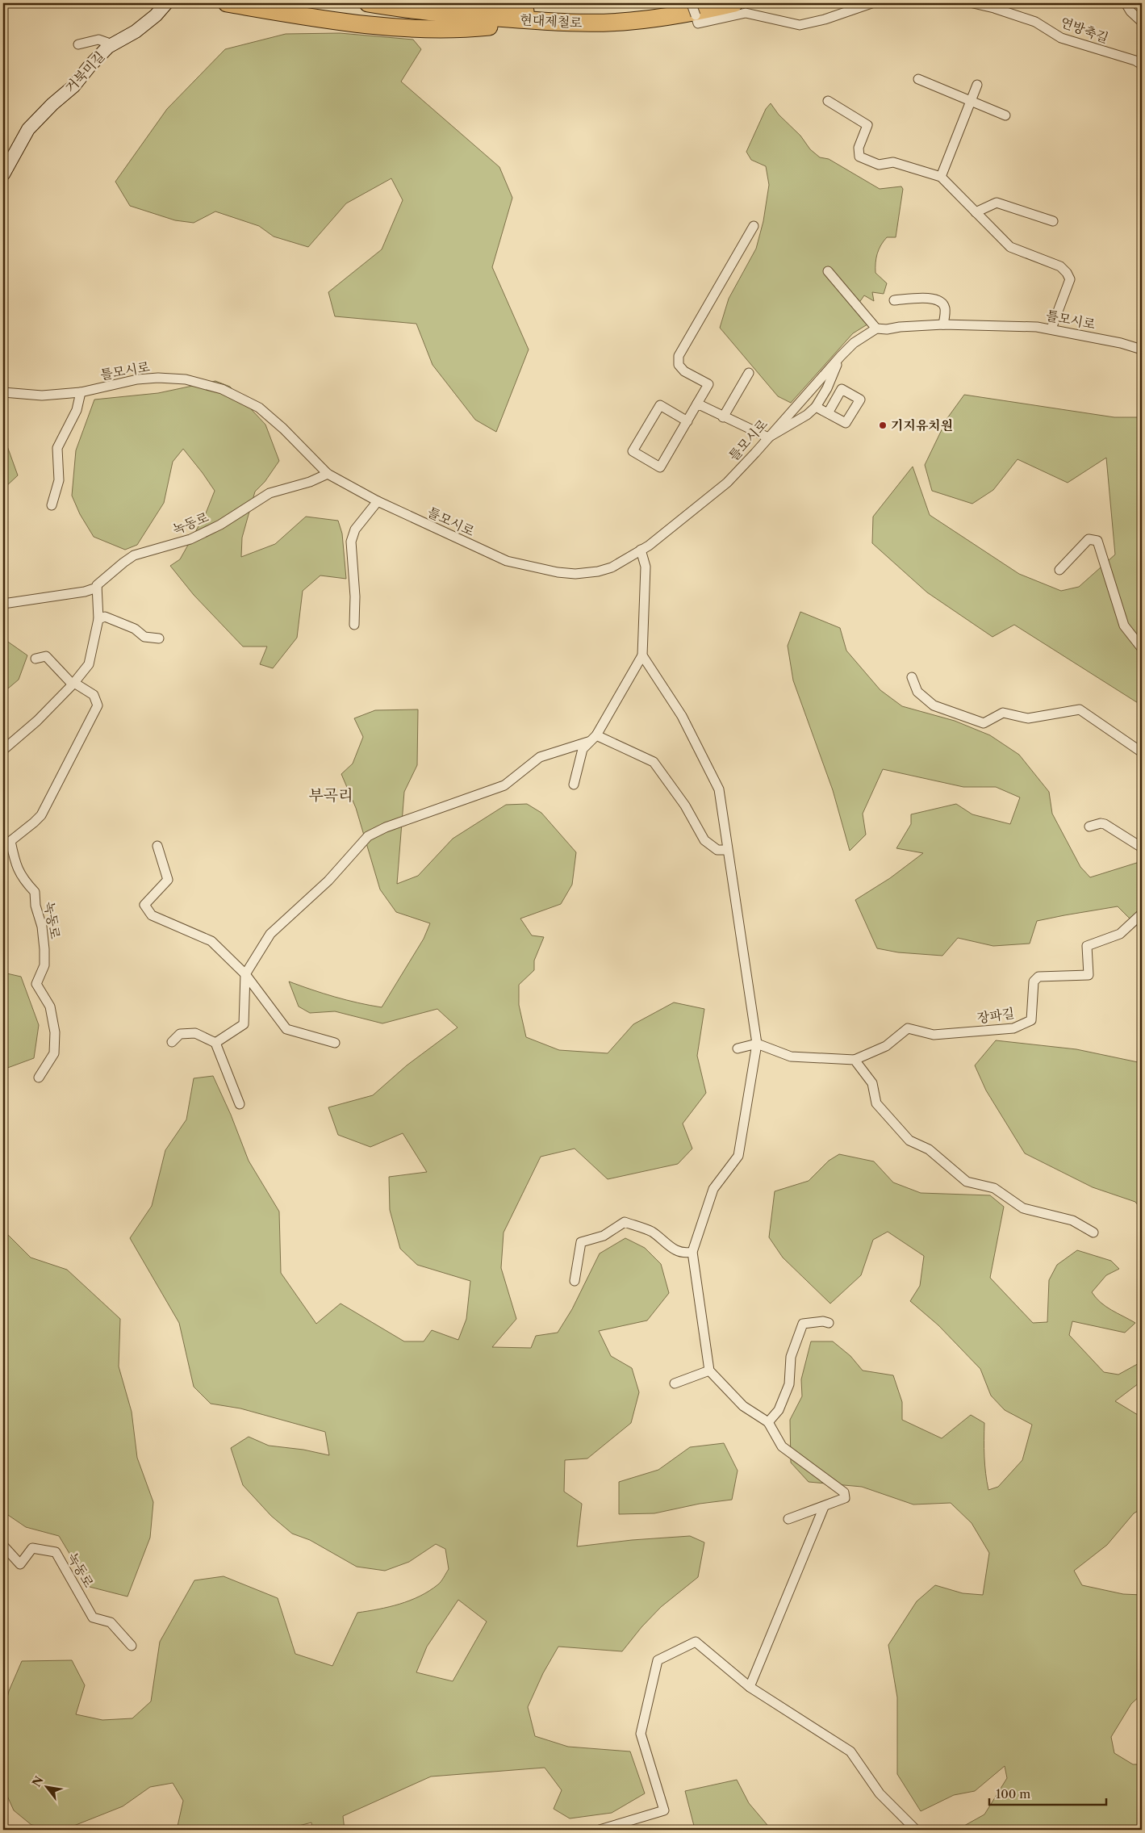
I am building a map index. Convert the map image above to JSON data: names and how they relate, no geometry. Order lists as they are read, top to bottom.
{
  "streets": {
    "highway": ["현대제철로"],
    "street": [
      "연방축길",
      "거북미길",
      "틀모시로",
      "녹동로",
      "장파길"
    ]
  },
  "crossings": [
    ["틀모시로", "녹동로"]
  ],
  "districts": ["부곡리"],
  "places": ["기지유치원"],
  "scale_bar": "100 m",
  "north": "top left"
}
